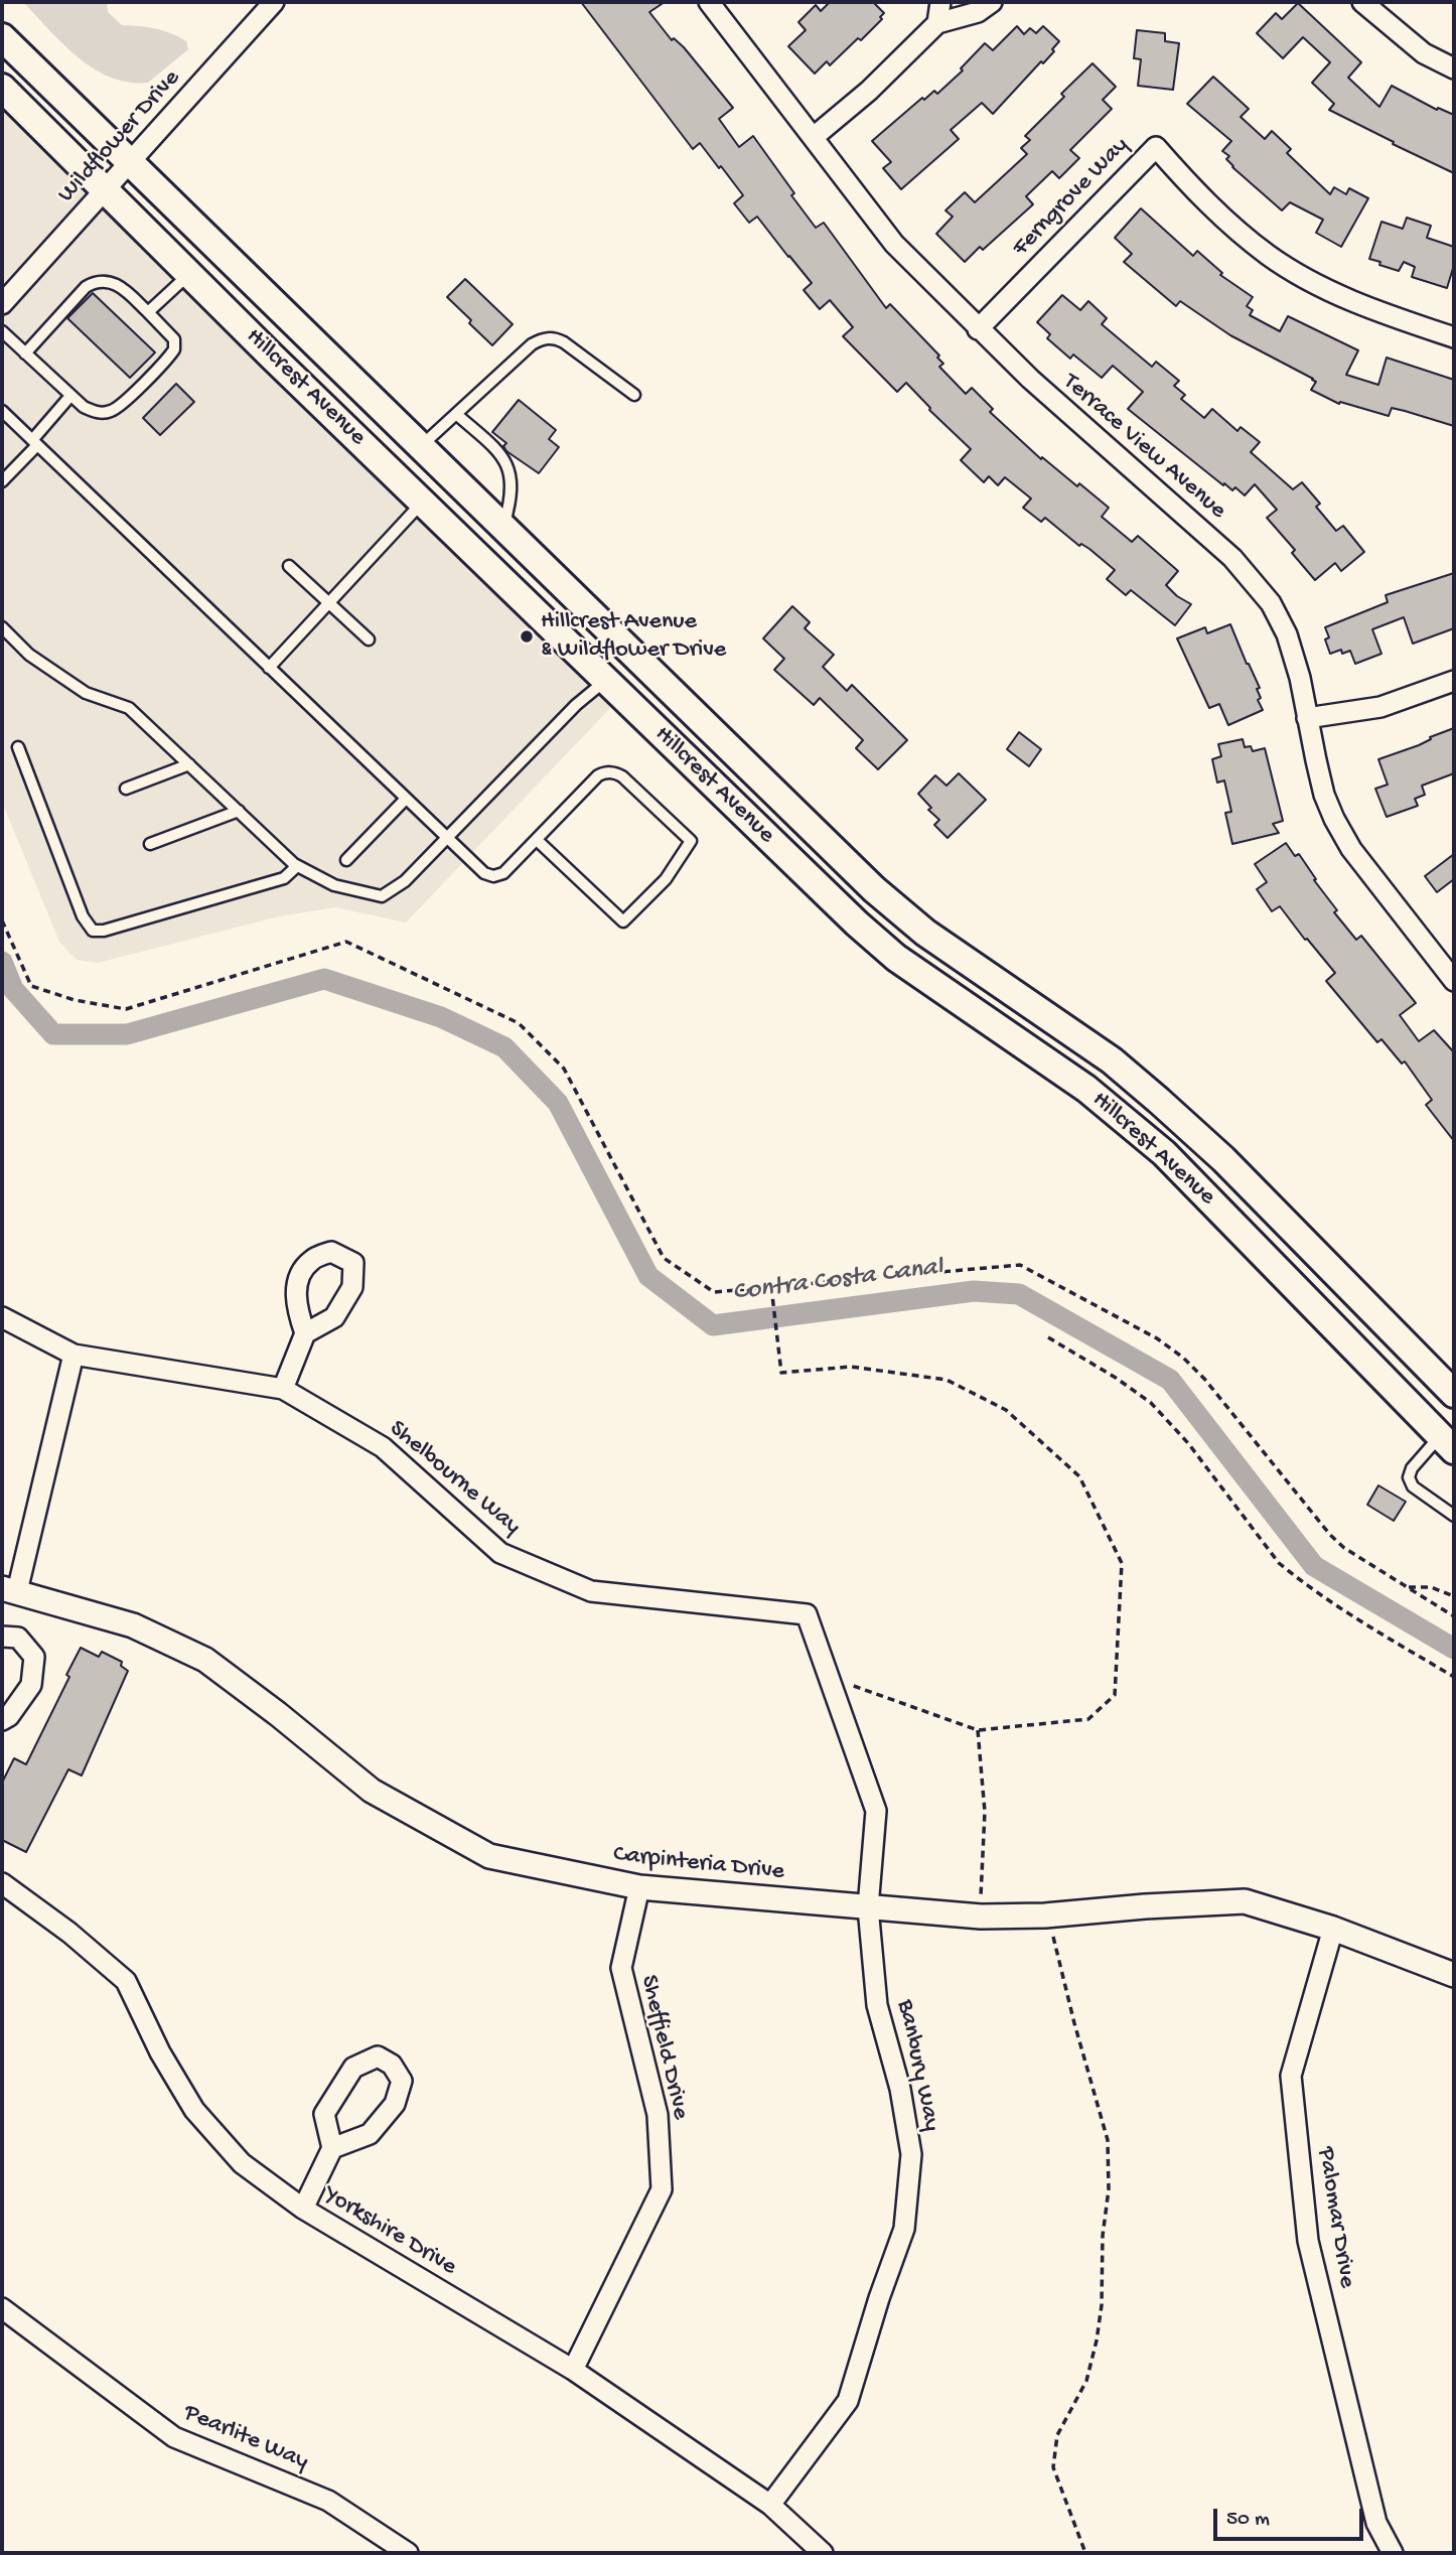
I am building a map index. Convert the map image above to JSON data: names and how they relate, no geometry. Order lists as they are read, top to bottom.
{
  "streets": {
    "main road": ["Hillcrest Avenue"],
    "street": [
      "Wildflower Drive",
      "Ferngrove Way",
      "Terrace View Avenue",
      "Shelbourne Way",
      "Carpinteria Drive",
      "Sheffield Drive",
      "Banbury Way",
      "Palomar Drive",
      "Yorkshire Drive",
      "Pearlite Way"
    ]
  },
  "crossings": [
    ["Wildflower Drive", "Hillcrest Avenue"],
    ["Ferngrove Way", "Terrace View Avenue"],
    ["Shelbourne Way", "Banbury Way"],
    ["Carpinteria Drive", "Sheffield Drive"],
    ["Carpinteria Drive", "Banbury Way"],
    ["Carpinteria Drive", "Palomar Drive"],
    ["Sheffield Drive", "Yorkshire Drive"],
    ["Banbury Way", "Yorkshire Drive"]
  ],
  "water": ["Contra Costa Canal"],
  "places": ["Hillcrest Avenue & Wildflower Drive"],
  "scale_bar": "50 m"
}
